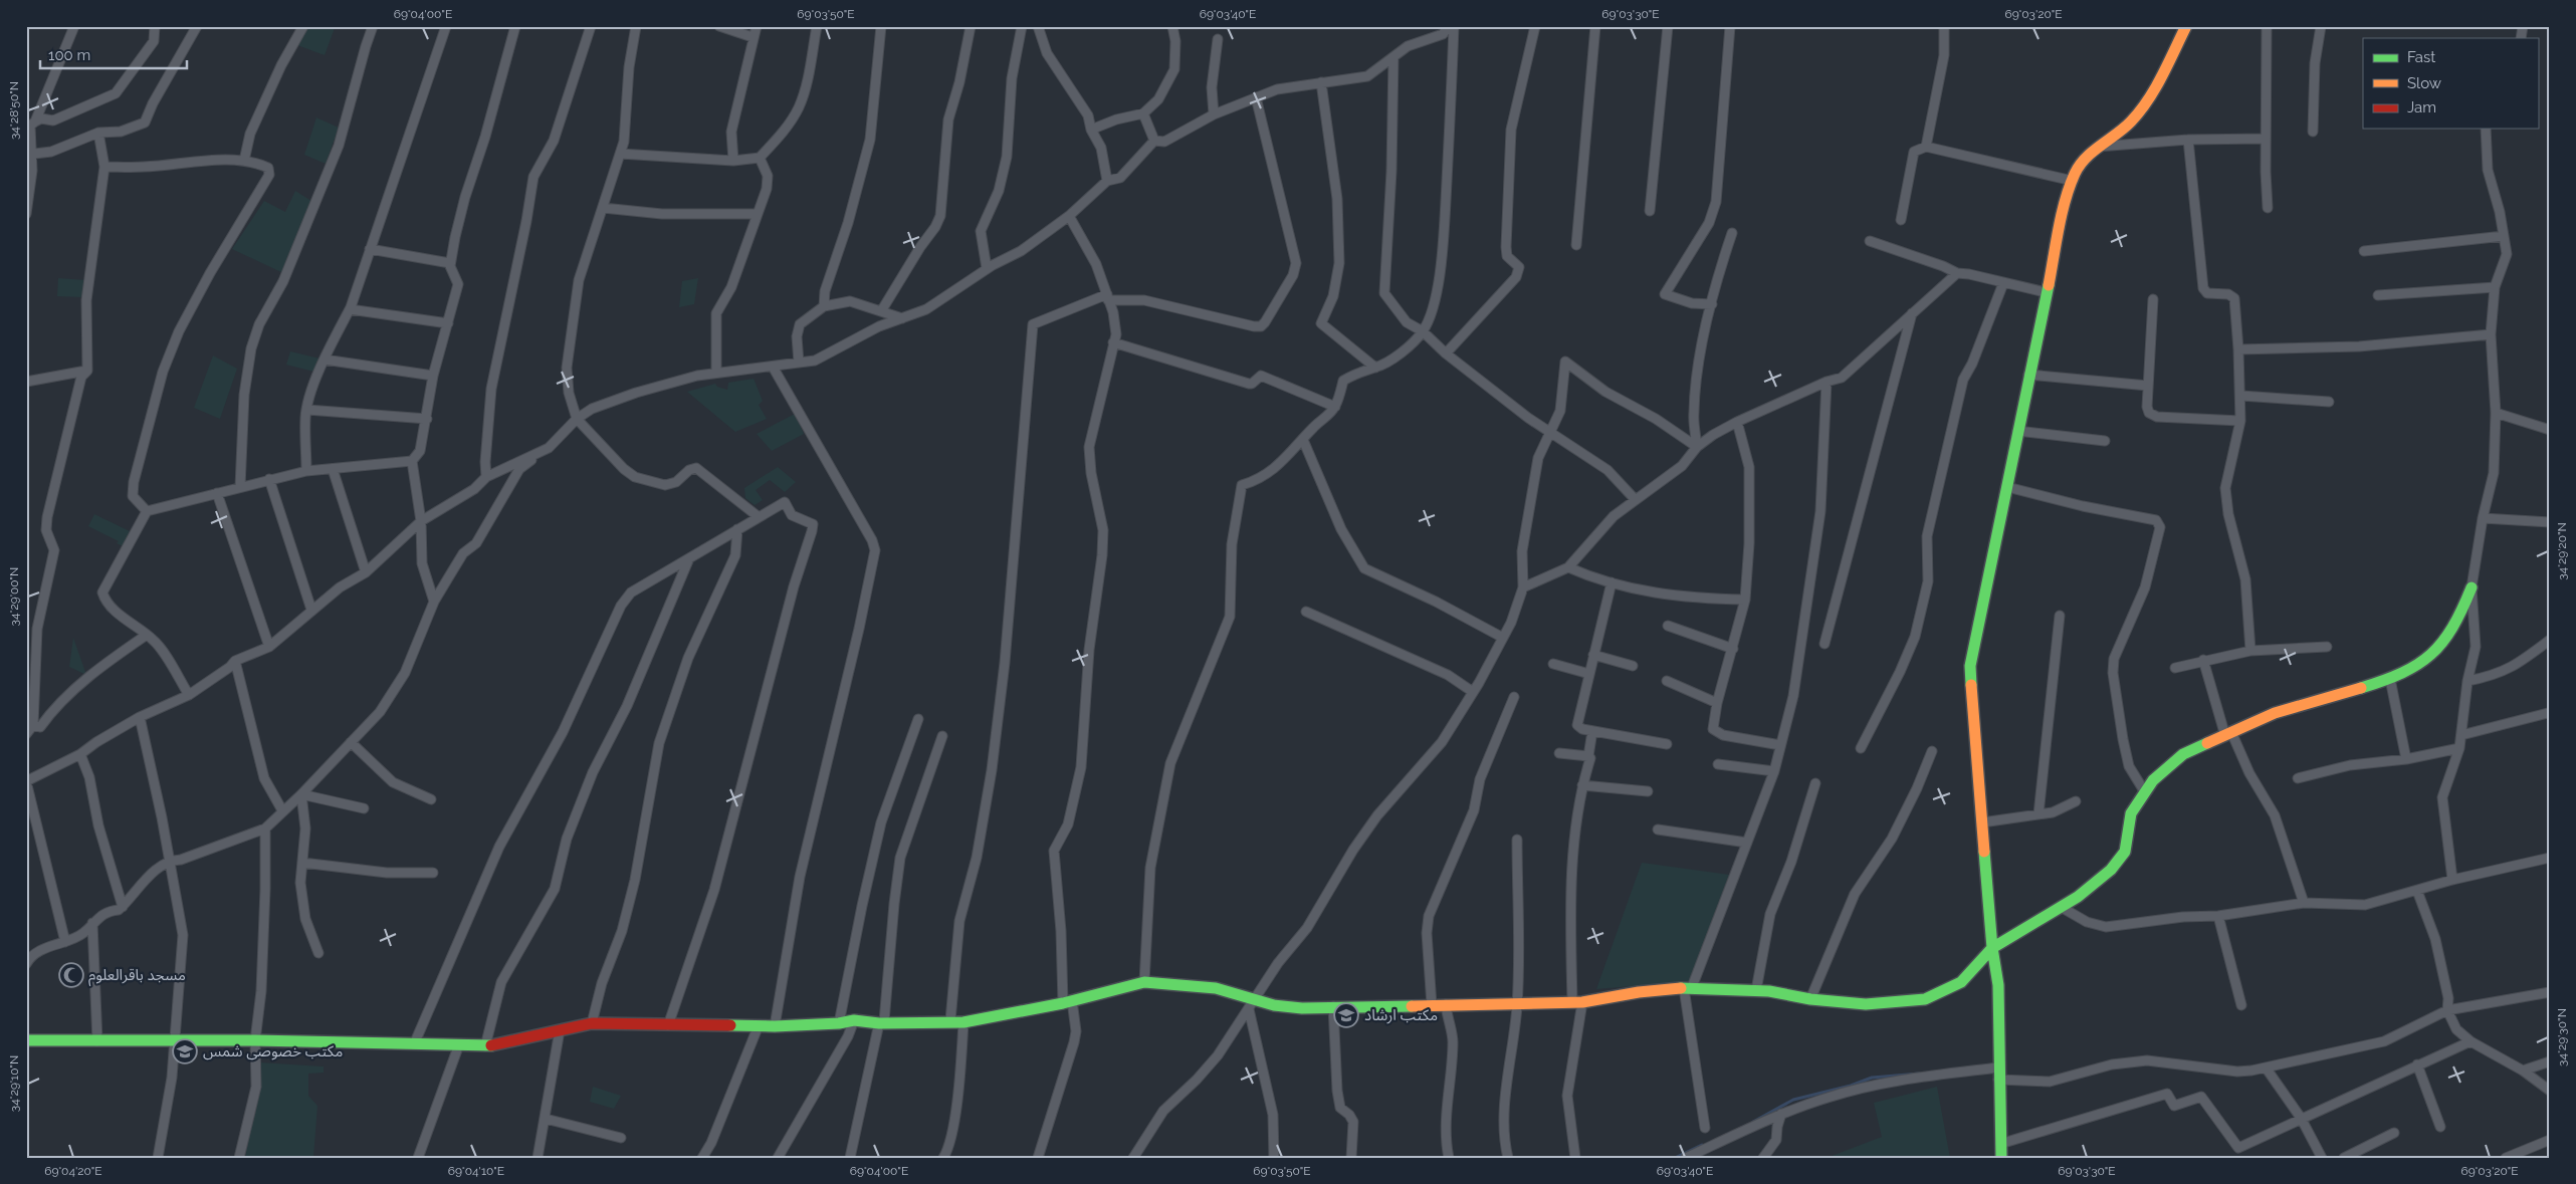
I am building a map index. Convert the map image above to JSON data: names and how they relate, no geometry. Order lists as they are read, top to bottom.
{
  "places": {
    "mosque": ["مسجد باقرالعلوم"],
    "school or university": ["مکتب ارشاد", "مکتب خصوصی شمس"]
  },
  "legend": ["Fast", "Slow", "Jam"],
  "scale_bar": "100 m",
  "coordinates": [
    "69°04'00\"E",
    "69°03'50\"E",
    "69°03'40\"E",
    "69°03'30\"E",
    "69°03'20\"E",
    "34°28'50\"N",
    "34°29'20\"N",
    "34°29'00\"N",
    "34°29'30\"N",
    "34°29'10\"N",
    "69°04'20\"E",
    "69°04'10\"E"
  ]
}
